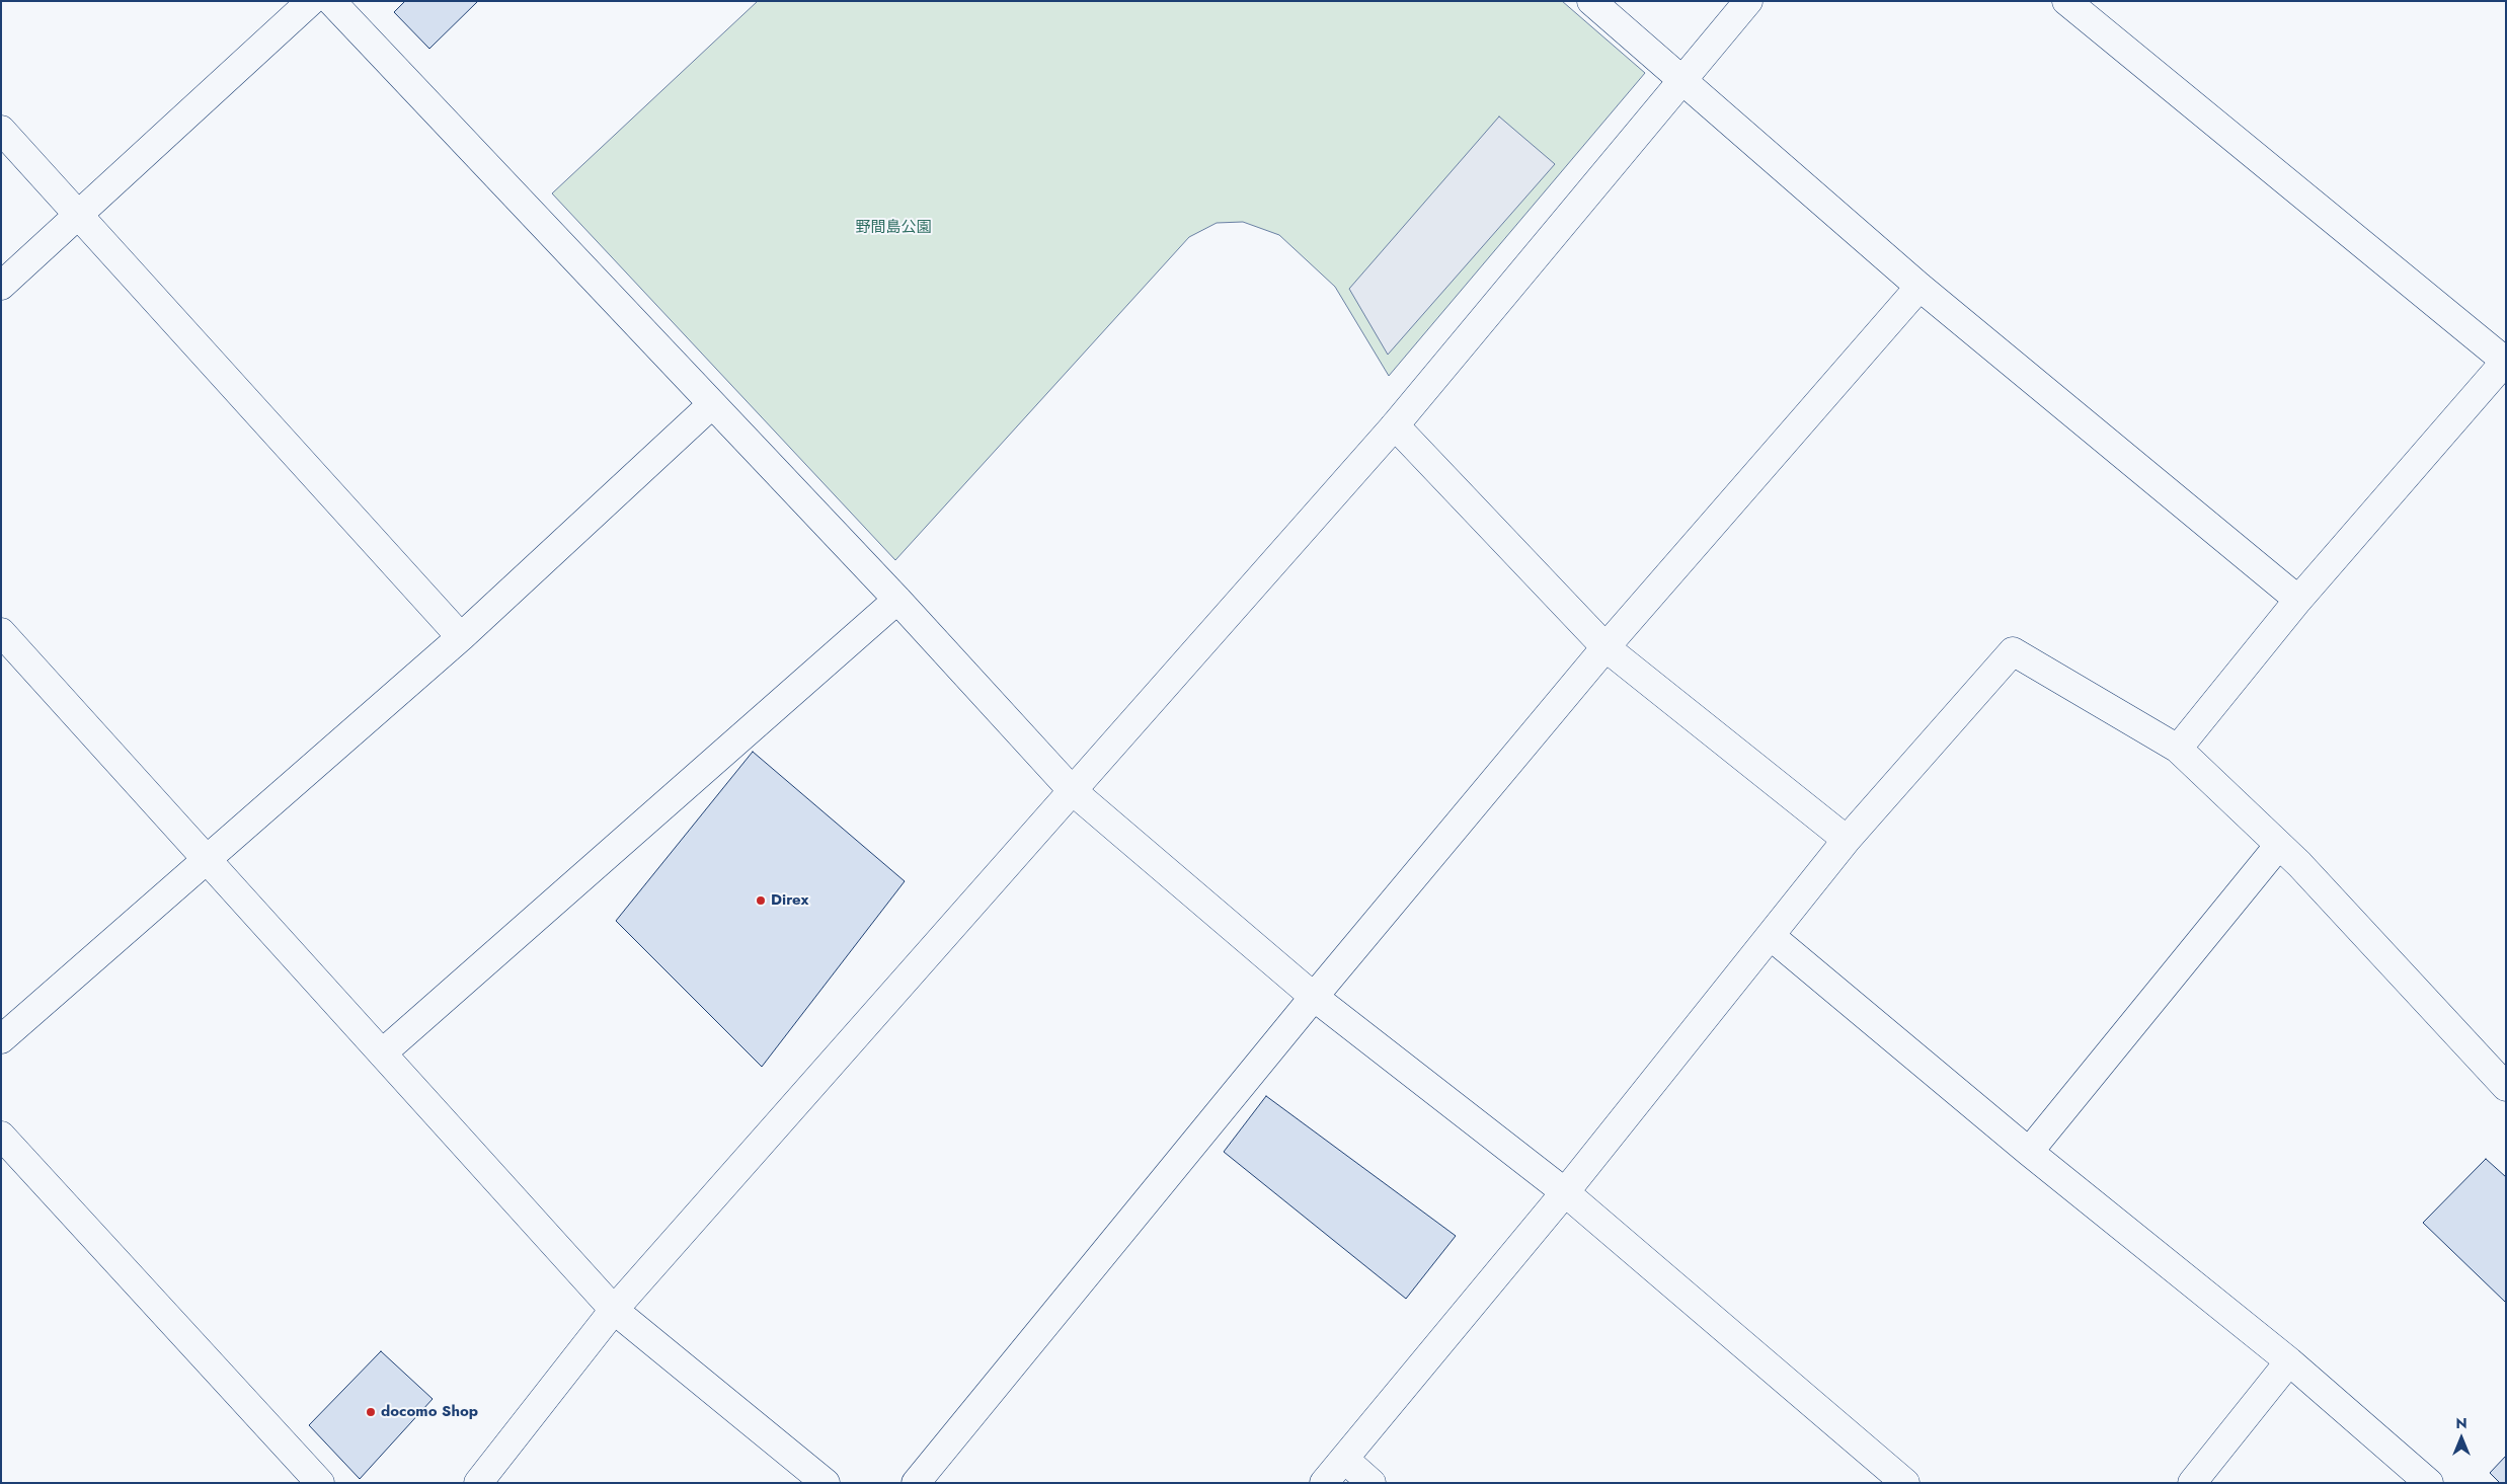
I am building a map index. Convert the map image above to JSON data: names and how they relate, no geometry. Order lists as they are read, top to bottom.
{
  "parks": ["野間島公園"],
  "places": ["Direx", "docomo Shop"],
  "north": "top"
}
